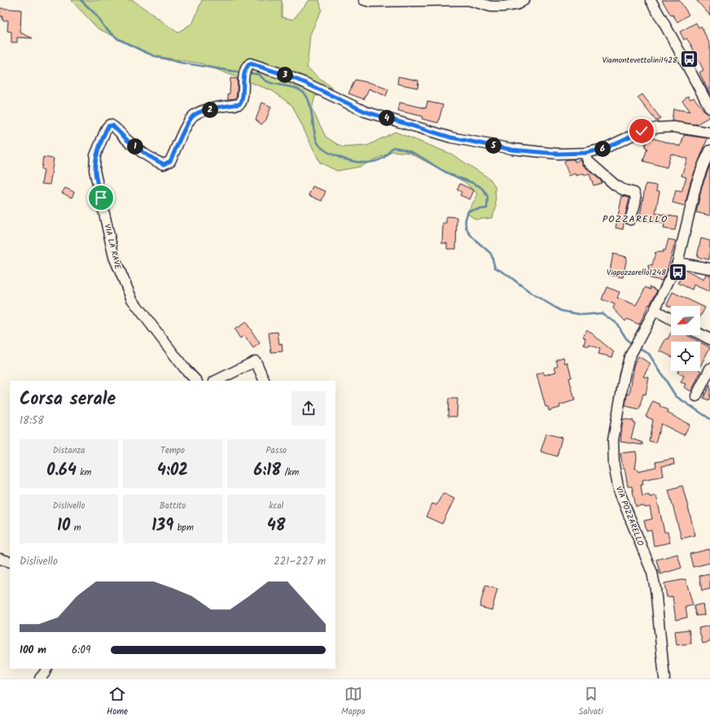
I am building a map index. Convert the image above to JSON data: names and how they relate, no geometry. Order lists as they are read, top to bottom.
{
  "streets": {
    "street": ["VIA LA RAVE", "VIA POZZARELLO"]
  },
  "districts": ["POZZARELLO"],
  "places": {
    "bus stop": ["Viamontevettolini1428", "Viapozzarello1248"]
  },
  "north": "bottom left",
  "page": {
    "pins": [
      "3",
      "2",
      "4",
      "5",
      "1",
      "6"
    ],
    "heading": ["Corsa serale", "18:58"],
    "stats": [
      ["Distanza", "0.64 km"],
      ["Tempo", "4:02"],
      ["Passo", "6:18 /km"],
      ["Dislivello", "10 m"],
      ["Battito", "139 bpm"],
      ["kcal", "48"]
    ],
    "chart": ["Dislivello", "221–227 m"],
    "list": [
      {
        "name": "100 m",
        "note": "6:09"
      }
    ],
    "tabs": ["Home", "Mappa", "Salvati"]
  }
}
